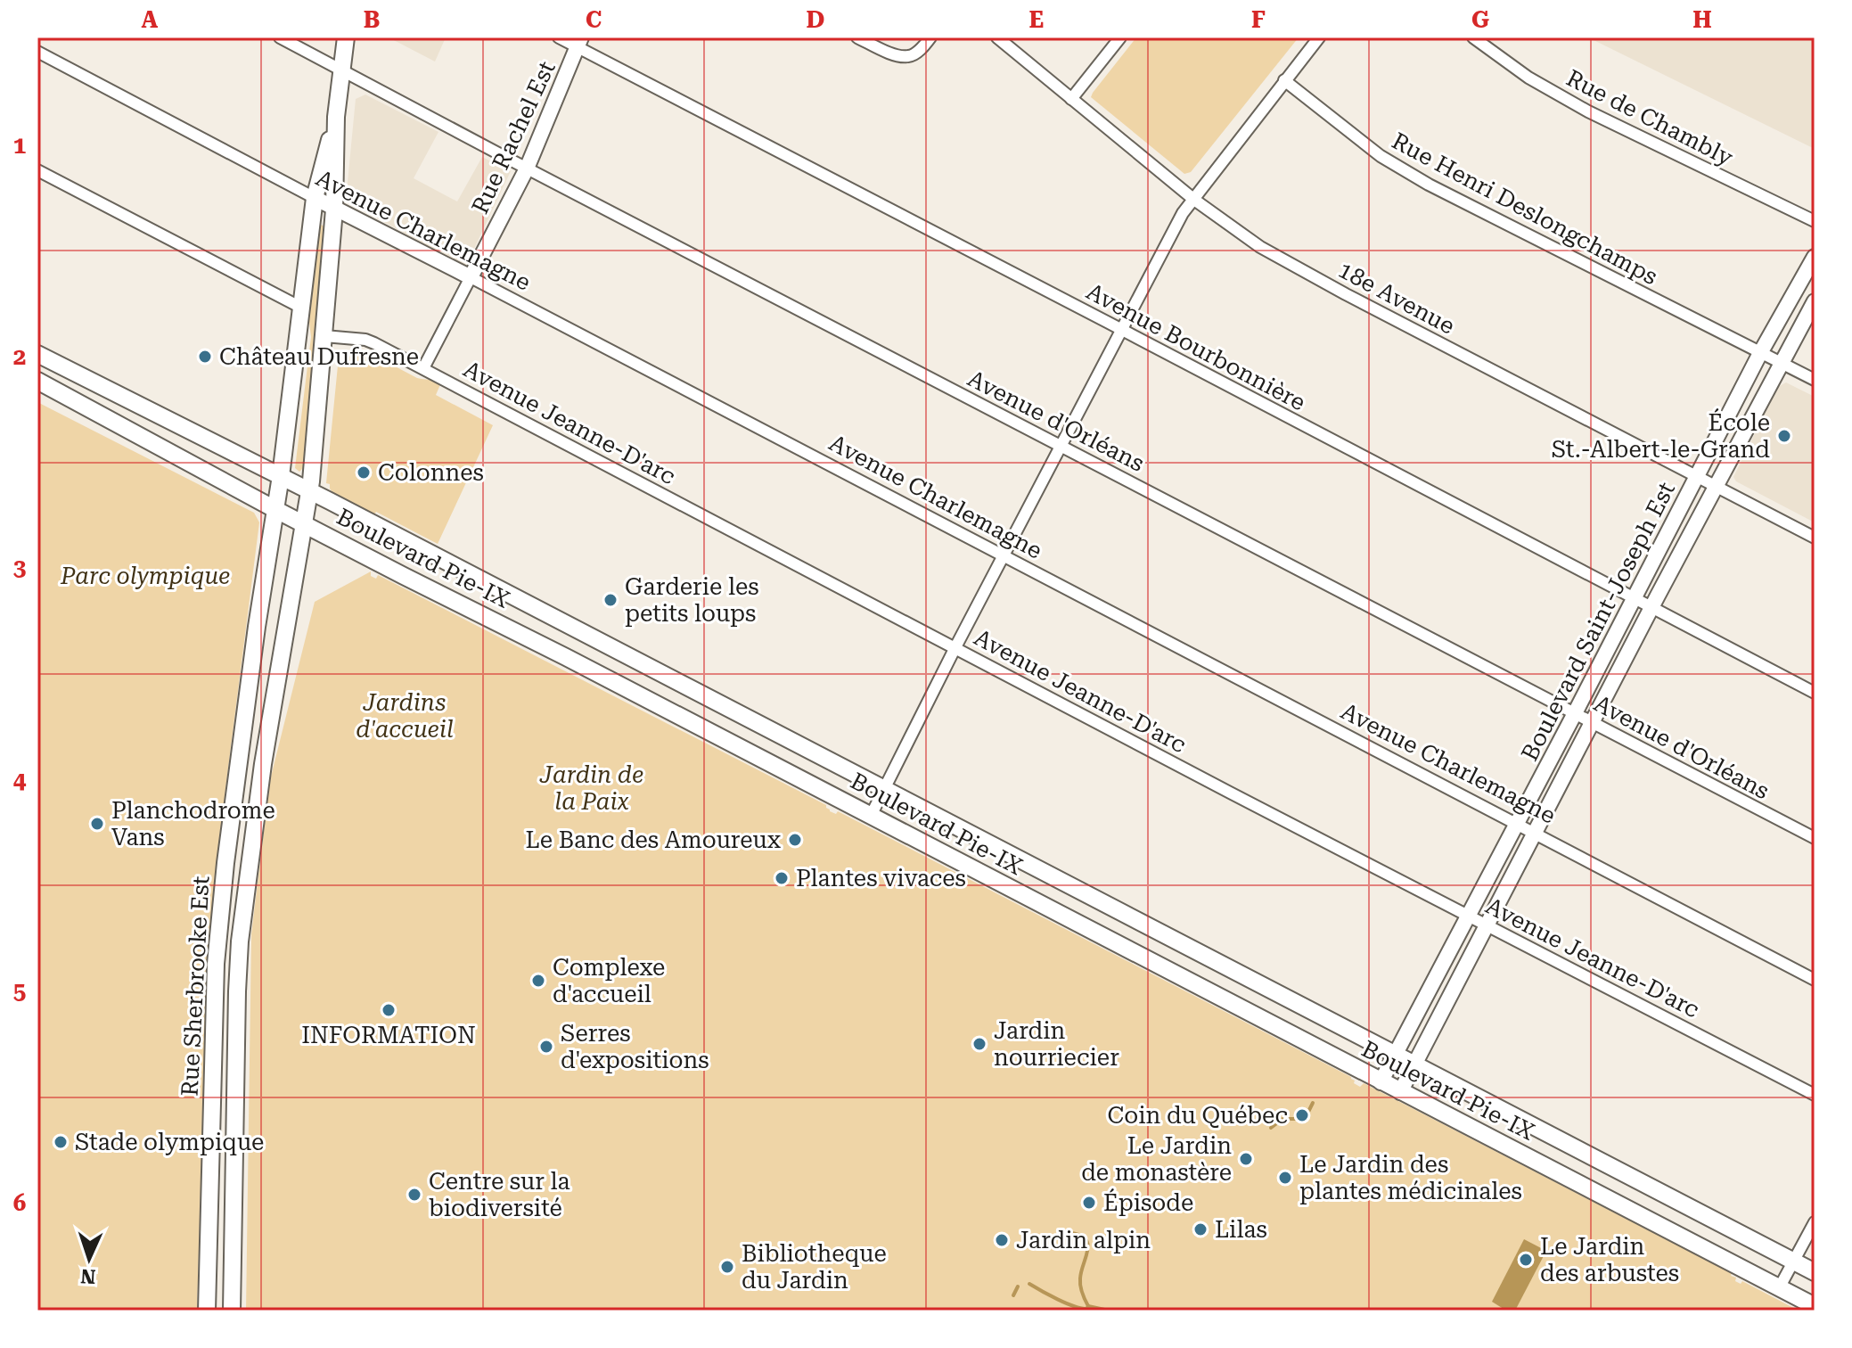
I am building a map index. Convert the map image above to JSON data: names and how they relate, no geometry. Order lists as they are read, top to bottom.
{
  "streets": {
    "main road": [
      "Rue Rachel Est",
      "Avenue Charlemagne",
      "Boulevard Pie-IX",
      "Boulevard Saint-Joseph Est",
      "Rue Sherbrooke Est"
    ],
    "street": [
      "Rue de Chambly",
      "Rue Henri Deslongchamps",
      "18e Avenue",
      "Avenue Bourbonnière",
      "Avenue d'Orléans",
      "Avenue Jeanne-D'arc"
    ]
  },
  "crossings": [
    ["Rue Rachel Est", "Avenue Charlemagne"],
    ["Rue Rachel Est", "Avenue Bourbonnière"],
    ["Rue Rachel Est", "Avenue d'Orléans"],
    ["Rue Rachel Est", "Avenue Jeanne-D'arc"],
    ["Rue Henri Deslongchamps", "Boulevard Saint-Joseph Est"],
    ["Avenue Charlemagne", "Boulevard Saint-Joseph Est"],
    ["Avenue Charlemagne", "Rue Sherbrooke Est"],
    ["18e Avenue", "Boulevard Saint-Joseph Est"],
    ["Avenue Bourbonnière", "Boulevard Saint-Joseph Est"],
    ["Avenue d'Orléans", "Boulevard Saint-Joseph Est"],
    ["Avenue d'Orléans", "Rue Sherbrooke Est"],
    ["Avenue Jeanne-D'arc", "Boulevard Saint-Joseph Est"],
    ["Avenue Jeanne-D'arc", "Rue Sherbrooke Est"],
    ["Boulevard Pie-IX", "Boulevard Saint-Joseph Est"],
    ["Boulevard Pie-IX", "Rue Sherbrooke Est"]
  ],
  "parks": ["Parc olympique", "Jardins d'accueil", "Jardin de la Paix"],
  "places": [
    "Château Dufresne",
    "École St.-Albert-le-Grand",
    "Colonnes",
    "Garderie les petits loups",
    "Planchodrome Vans",
    "Le Banc des Amoureux",
    "Plantes vivaces",
    "Complexe d'accueil",
    "INFORMATION",
    "Jardin nourriecier",
    "Serres d'expositions",
    "Coin du Québec",
    "Stade olympique",
    "Le Jardin de monastère",
    "Le Jardin des plantes médicinales",
    "Centre sur la biodiversité",
    "Épisode",
    "Lilas",
    "Jardin alpin",
    "Le Jardin des arbustes",
    "Bibliotheque du Jardin"
  ],
  "north": "bottom",
  "grid": {
    "columns": [
      "A",
      "B",
      "C",
      "D",
      "E",
      "F",
      "G",
      "H"
    ],
    "rows": [
      "1",
      "2",
      "3",
      "4",
      "5",
      "6"
    ]
  }
}
